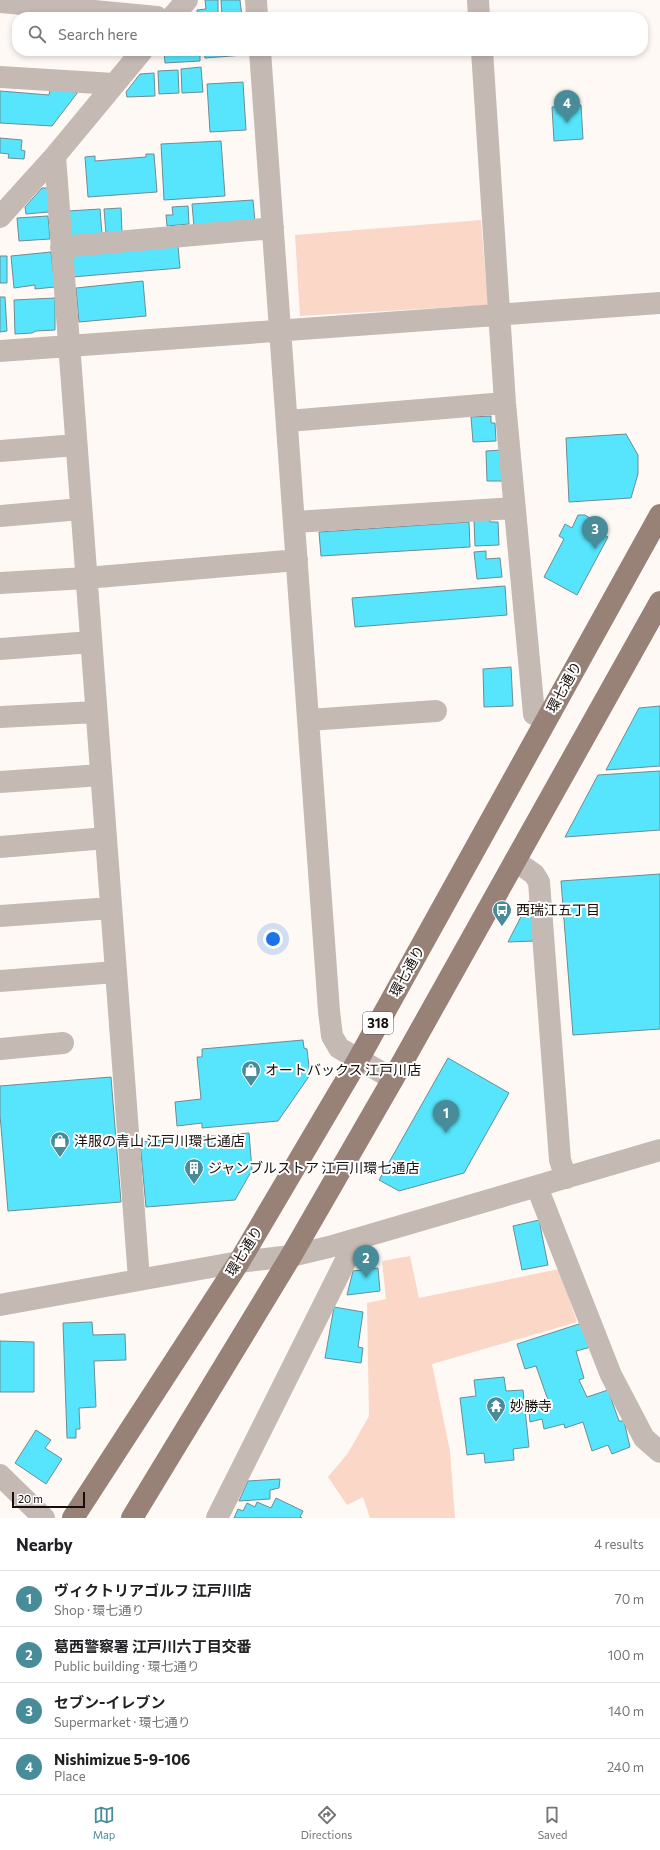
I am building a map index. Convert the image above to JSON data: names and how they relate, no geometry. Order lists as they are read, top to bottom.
{
  "streets": {
    "main road": ["環七通り", "318"]
  },
  "places": {
    "bus stop": ["西瑞江五丁目"],
    "shop": ["オートバックス 江戸川店", "洋服の青山 江戸川環七通店"],
    "building": ["ジャンブルストア 江戸川環七通店"],
    "temple": ["妙勝寺"]
  },
  "scale_bar": "20 m",
  "page": {
    "search": "Search here",
    "pins": [
      "4",
      "3",
      "1",
      "2"
    ],
    "scale": "20 m",
    "heading": ["Nearby", "4 results"],
    "list": [
      {
        "mark": "1",
        "name": "ヴィクトリアゴルフ 江戸川店",
        "note": "Shop · 環七通り",
        "value": "70 m"
      },
      {
        "mark": "2",
        "name": "葛西警察署 江戸川六丁目交番",
        "note": "Public building · 環七通り",
        "value": "100 m"
      },
      {
        "mark": "3",
        "name": "セブン-イレブン",
        "note": "Supermarket · 環七通り",
        "value": "140 m"
      },
      {
        "mark": "4",
        "name": "Nishimizue 5-9-106",
        "note": "Place",
        "value": "240 m"
      }
    ],
    "nav": ["Map", "Directions", "Saved"]
  }
}
